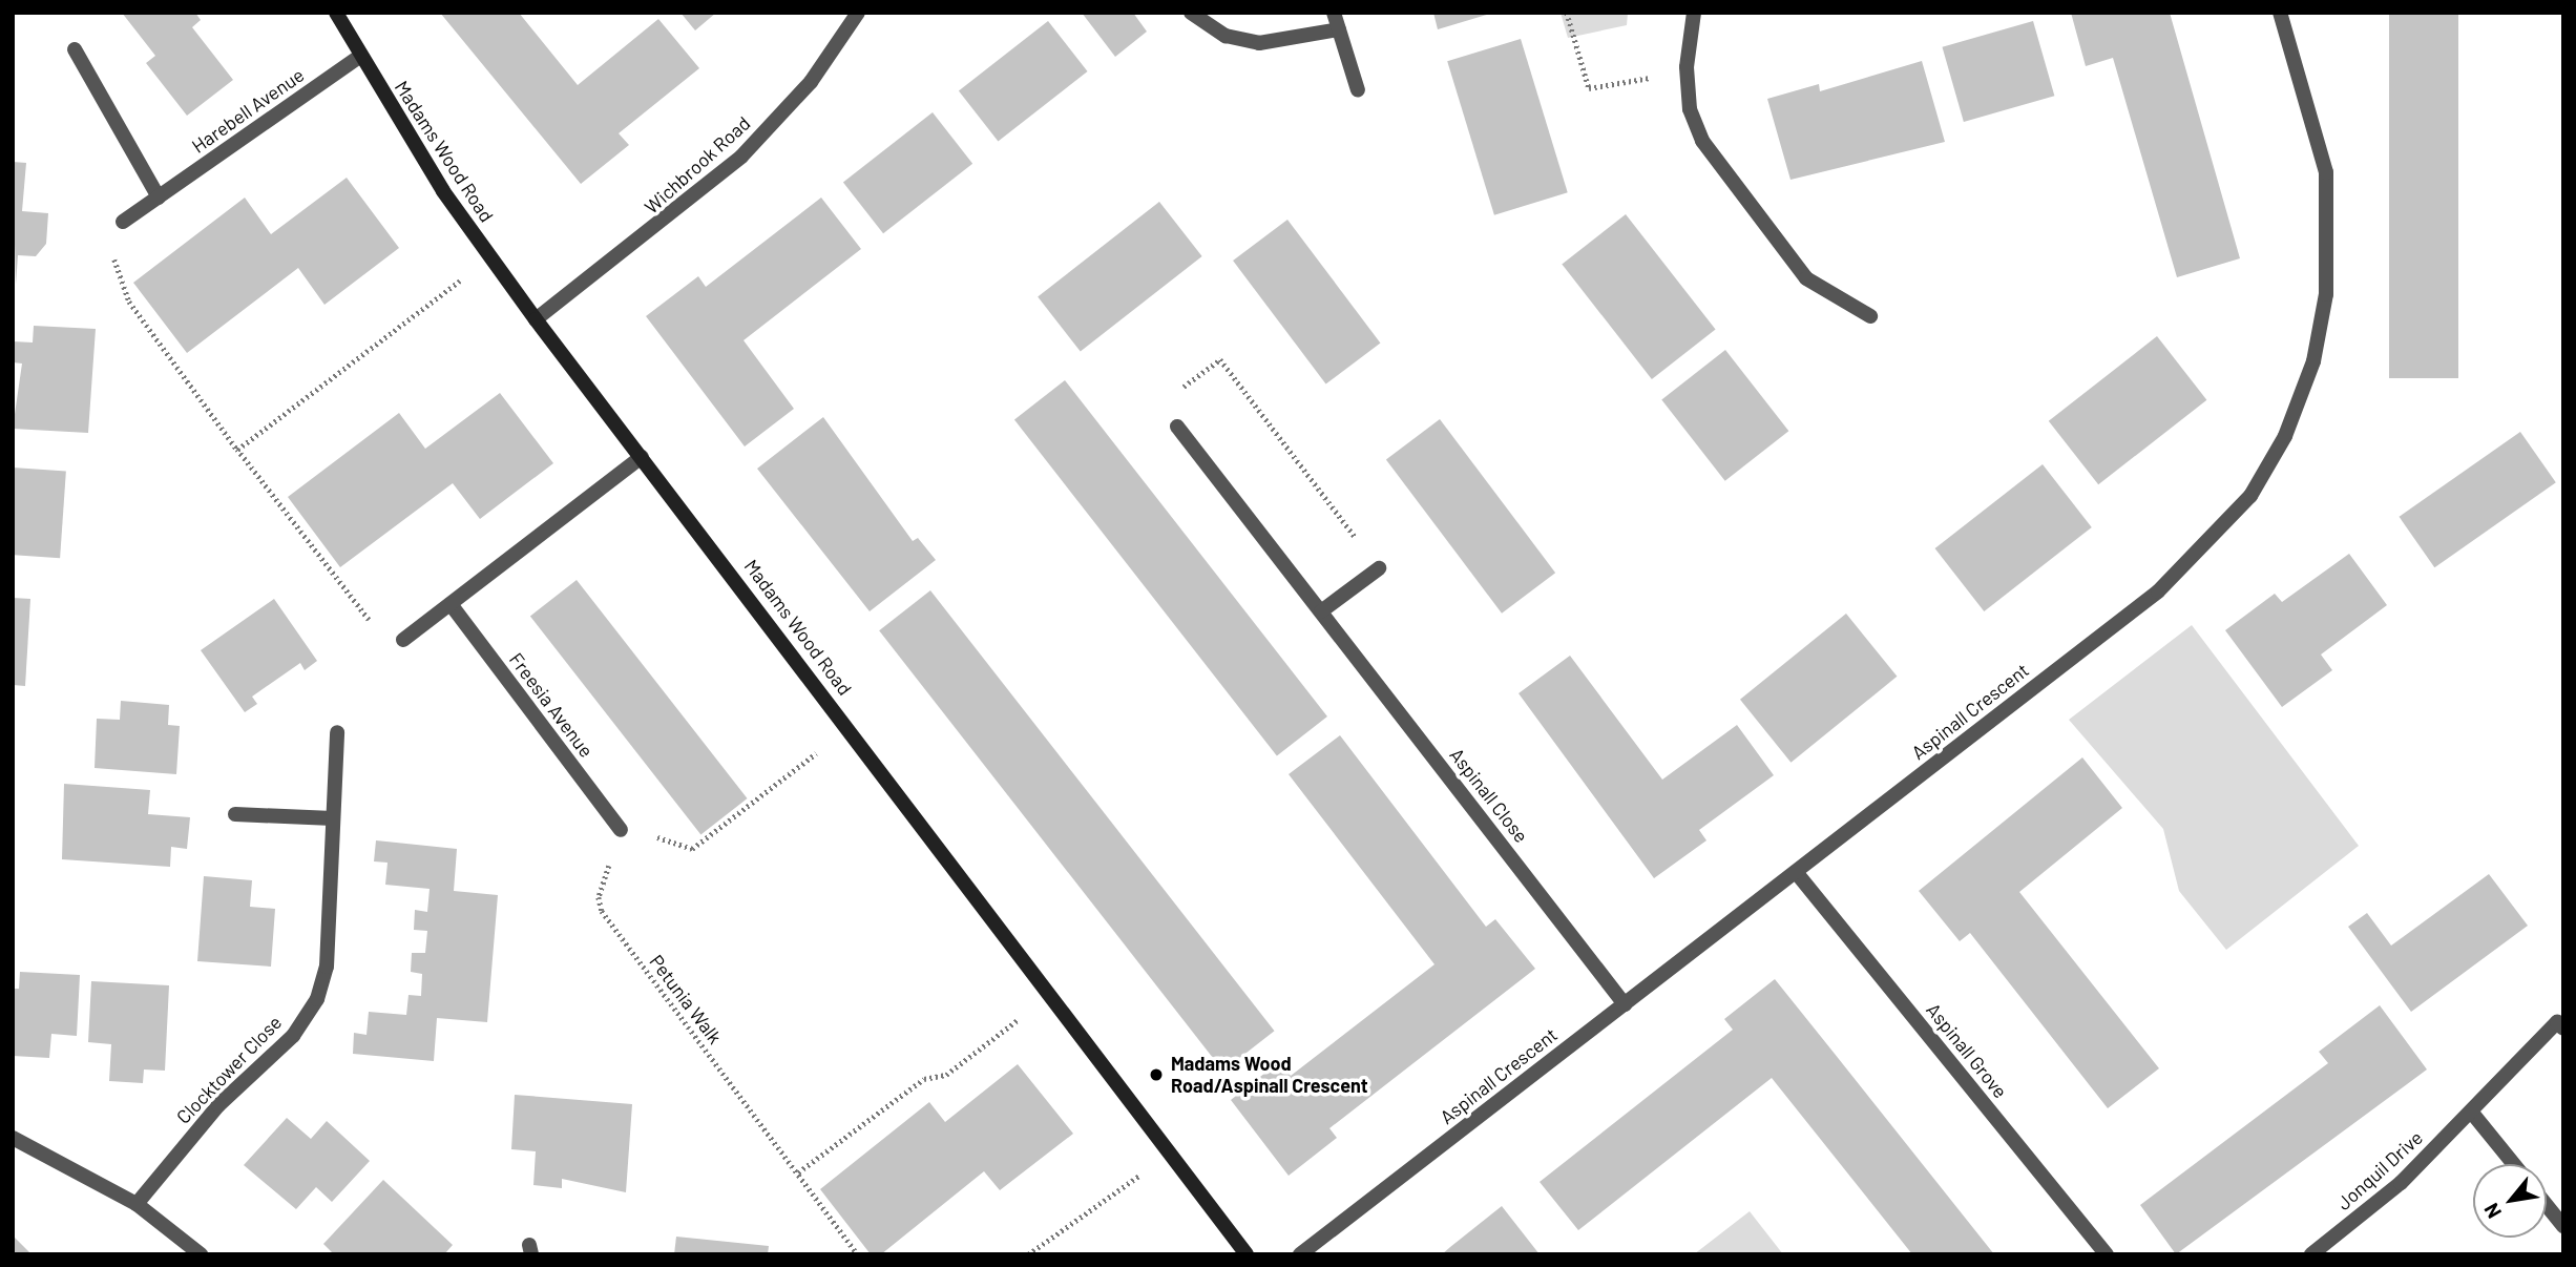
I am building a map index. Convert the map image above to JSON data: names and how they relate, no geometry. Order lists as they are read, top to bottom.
{
  "streets": {
    "street": [
      "Harebell Avenue",
      "Madams Wood Road",
      "Wichbrook Road",
      "Freesia Avenue",
      "Aspinall Crescent",
      "Aspinall Close",
      "Aspinall Grove",
      "Clocktower Close",
      "Jonquil Drive"
    ],
    "path": ["Petunia Walk"]
  },
  "crossings": [
    ["Harebell Avenue", "Madams Wood Road"],
    ["Madams Wood Road", "Wichbrook Road"],
    ["Freesia Avenue", "Petunia Walk"],
    ["Aspinall Crescent", "Aspinall Close"],
    ["Aspinall Crescent", "Aspinall Grove"]
  ],
  "places": ["Madams Wood Road/Aspinall Crescent"],
  "north": "bottom left"
}
